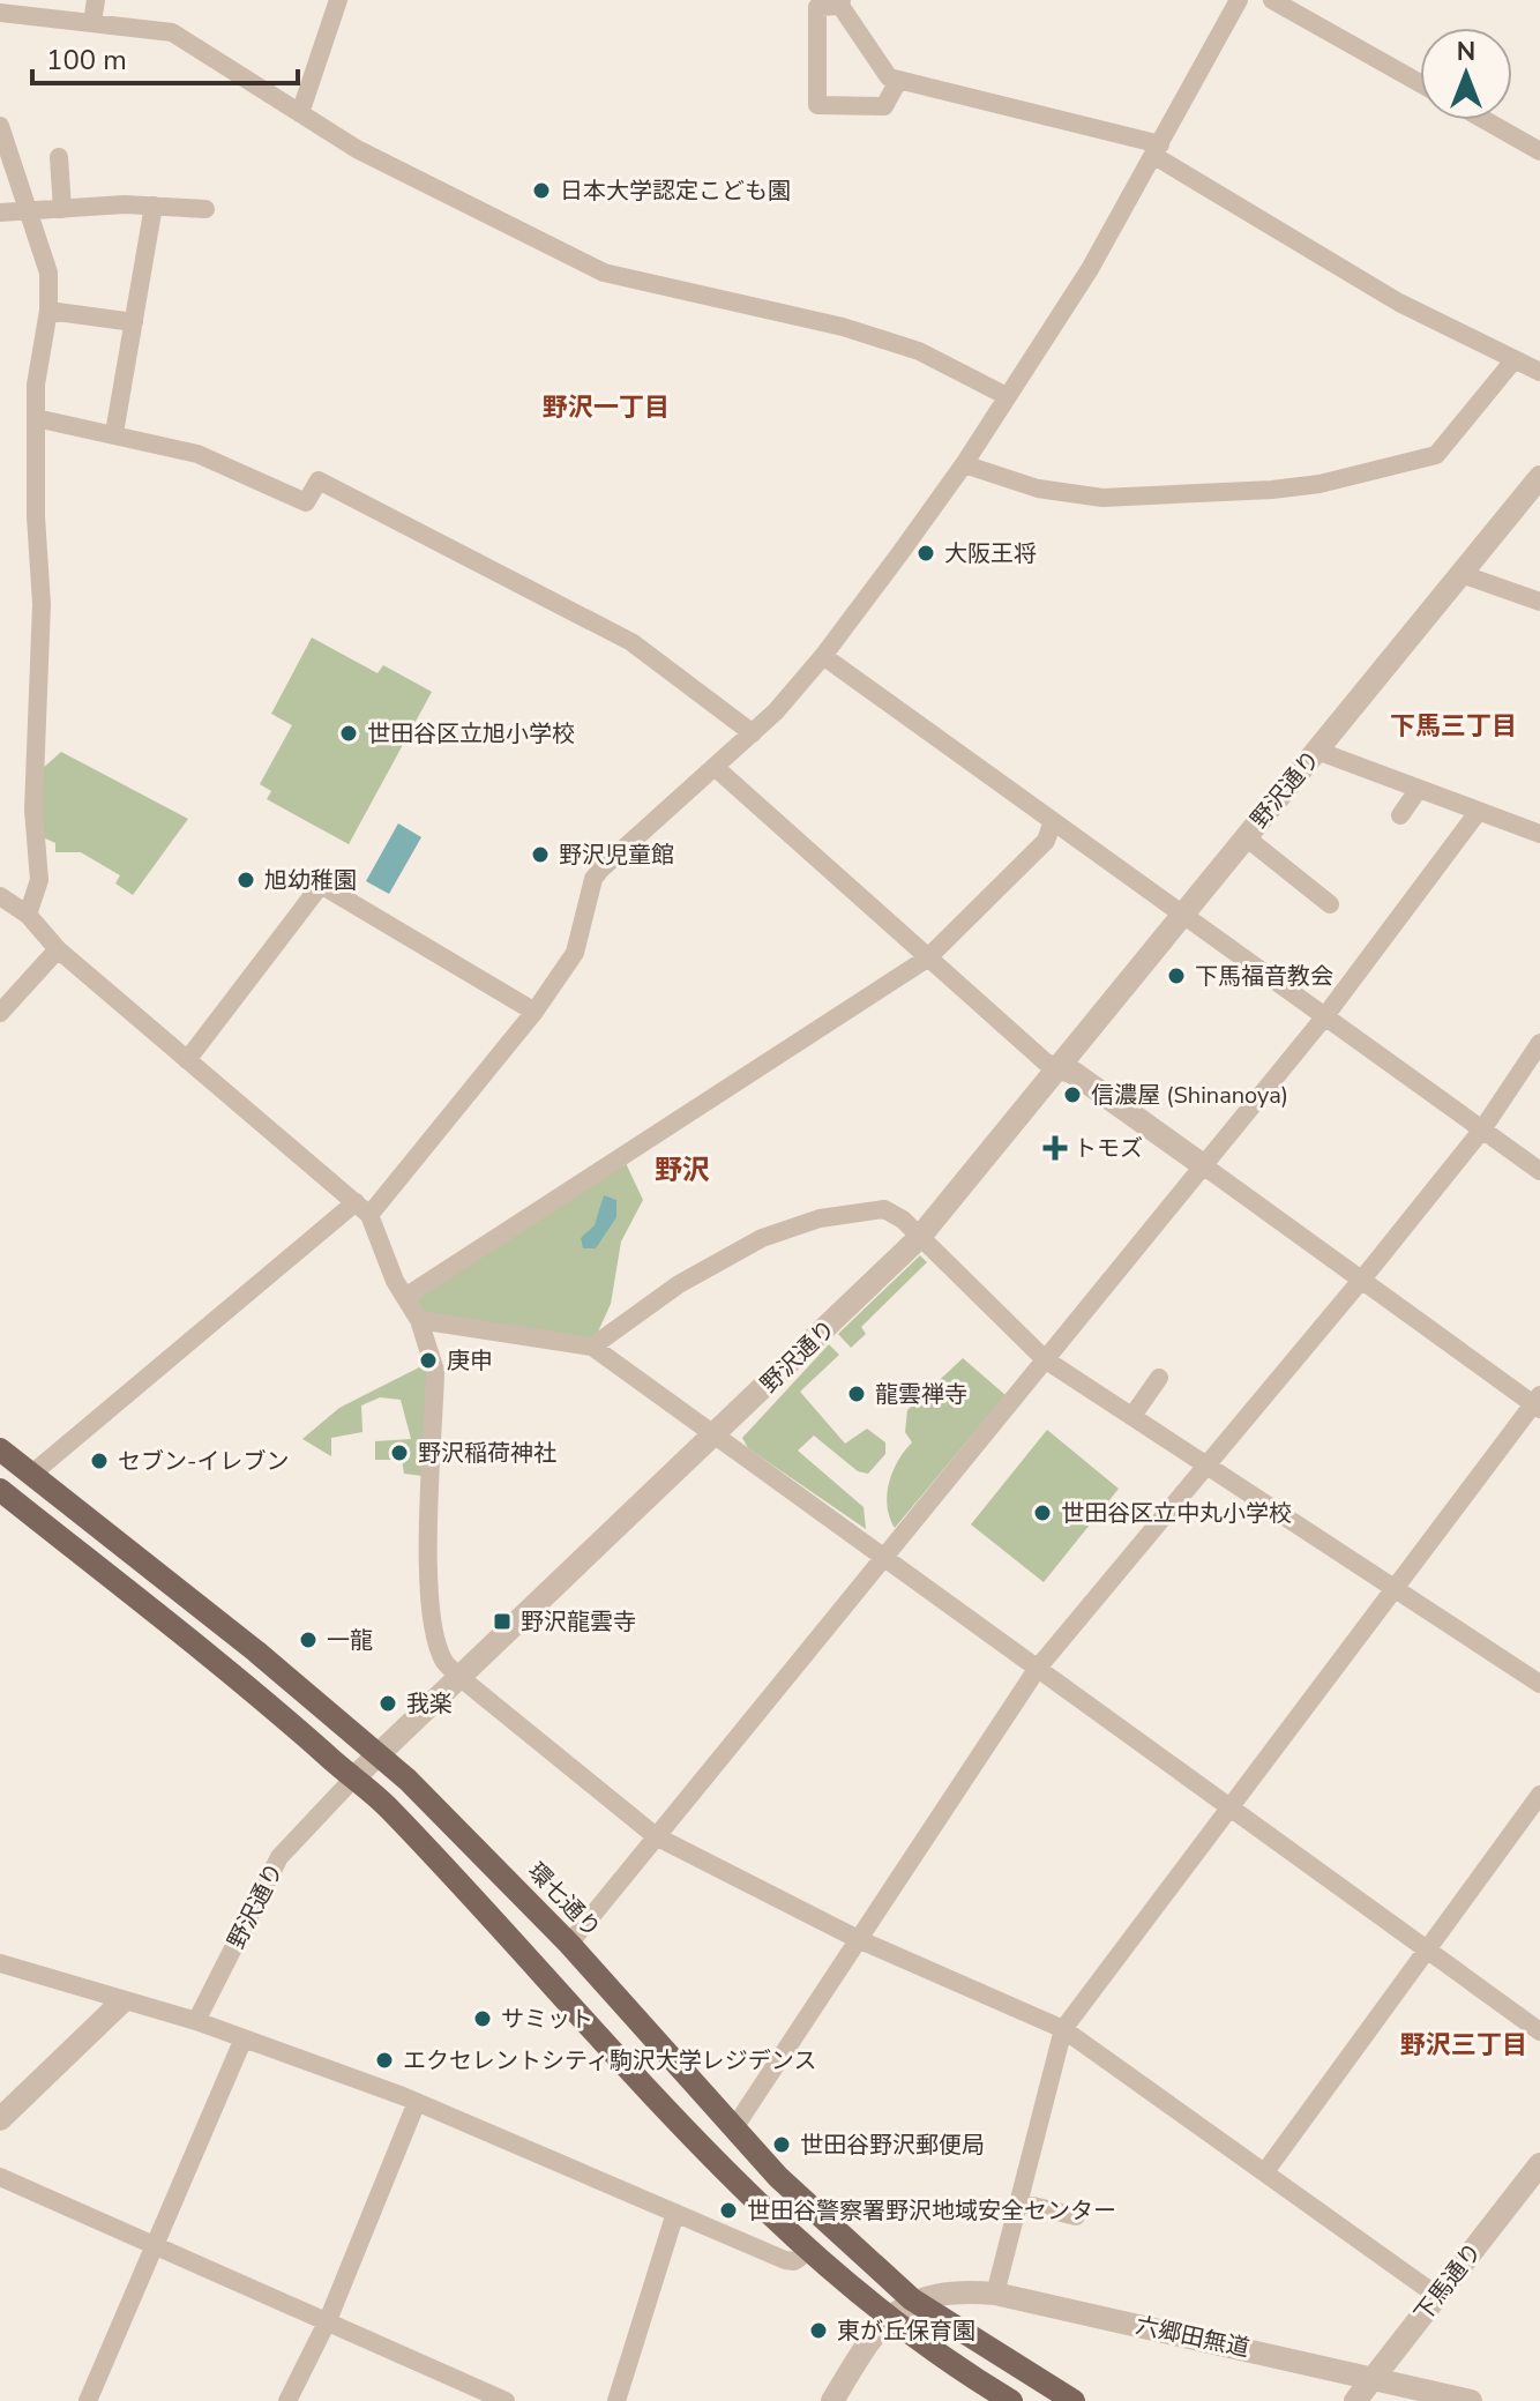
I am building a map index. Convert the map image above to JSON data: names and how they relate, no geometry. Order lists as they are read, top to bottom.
{
  "streets": {
    "main road": ["環七通り"],
    "street": ["野沢通り", "下馬通り", "六郷田無道"]
  },
  "crossings": [
    ["野沢通り", "環七通り"],
    ["環七通り", "六郷田無道"],
    ["下馬通り", "六郷田無道"]
  ],
  "districts": [
    "野沢一丁目",
    "下馬三丁目",
    "野沢",
    "野沢三丁目"
  ],
  "places": {
    "other": [
      "日本大学認定こども園",
      "大阪王将",
      "世田谷区立旭小学校",
      "野沢児童館",
      "旭幼稚園",
      "下馬福音教会",
      "信濃屋 (Shinanoya)",
      "庚申",
      "龍雲禅寺",
      "野沢稲荷神社",
      "セブン-イレブン",
      "世田谷区立中丸小学校",
      "一龍",
      "我楽",
      "サミット",
      "エクセレントシティ駒沢大学レジデンス",
      "世田谷野沢郵便局",
      "世田谷警察署野沢地域安全センター",
      "東が丘保育園"
    ],
    "health": ["トモズ"],
    "transit": ["野沢龍雲寺"]
  },
  "scale_bar": "100 m",
  "north": "top"
}
